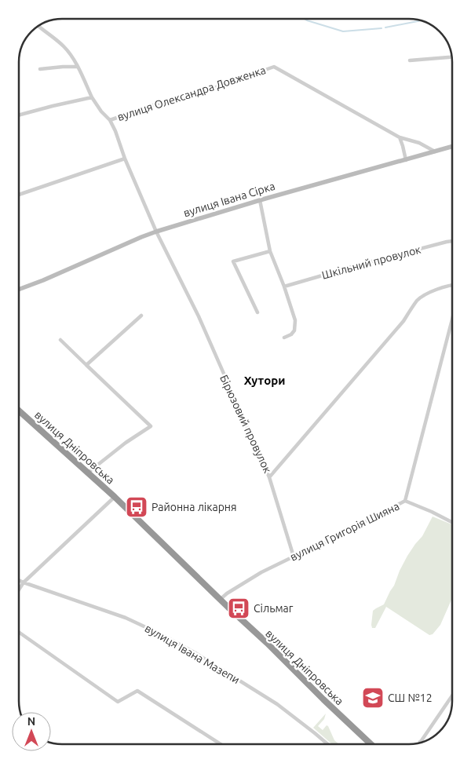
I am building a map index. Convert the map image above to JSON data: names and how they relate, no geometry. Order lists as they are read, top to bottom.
{
  "streets": {
    "highway": ["вулиця Дніпровська"],
    "street": [
      "вулиця Олександра Довженка",
      "вулиця Івана Сірка",
      "Шкільний провулок",
      "Бірюзовий провулок",
      "вулиця Григорія Шияна",
      "вулиця Івана Мазепи"
    ]
  },
  "crossings": [
    ["вулиця Олександра Довженка", "вулиця Івана Сірка"],
    ["вулиця Олександра Довженка", "Бірюзовий провулок"],
    ["вулиця Івана Сірка", "Бірюзовий провулок"],
    ["вулиця Дніпровська", "вулиця Григорія Шияна"]
  ],
  "districts": ["Хутори"],
  "places": {
    "bus stop": ["Районна лікарня", "Сільмаг"],
    "school or university": ["СШ №12"]
  },
  "north": "top"
}
